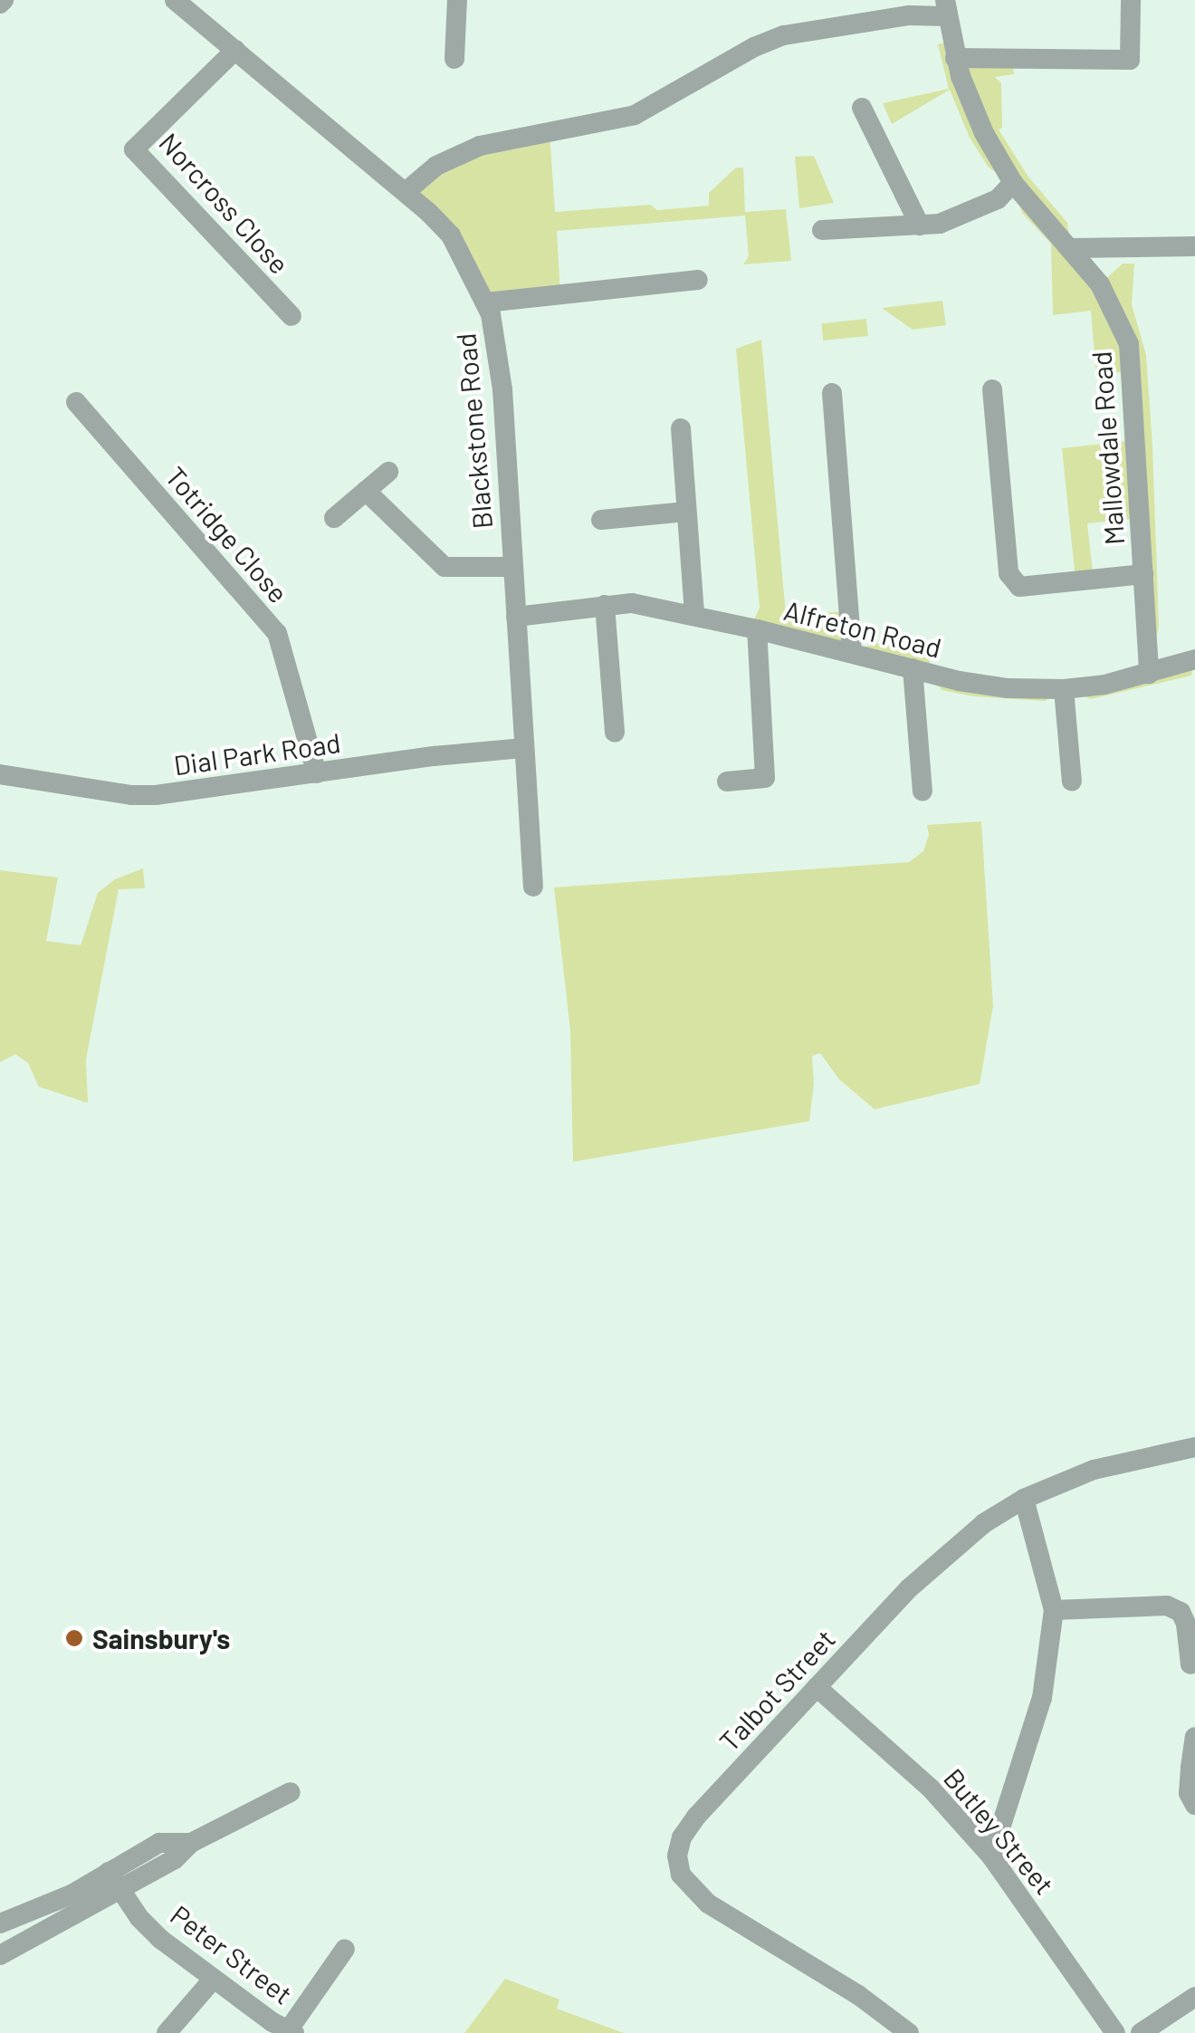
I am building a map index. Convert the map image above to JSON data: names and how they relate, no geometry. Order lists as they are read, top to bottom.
{
  "streets": {
    "street": [
      "Norcross Close",
      "Blackstone Road",
      "Mallowdale Road",
      "Totridge Close",
      "Alfreton Road",
      "Dial Park Road",
      "Talbot Street",
      "Butley Street",
      "Peter Street"
    ]
  },
  "crossings": [
    ["Norcross Close", "Blackstone Road"],
    ["Blackstone Road", "Alfreton Road"],
    ["Blackstone Road", "Dial Park Road"],
    ["Mallowdale Road", "Alfreton Road"],
    ["Totridge Close", "Dial Park Road"],
    ["Talbot Street", "Butley Street"]
  ],
  "places": ["Sainsbury's"]
}
